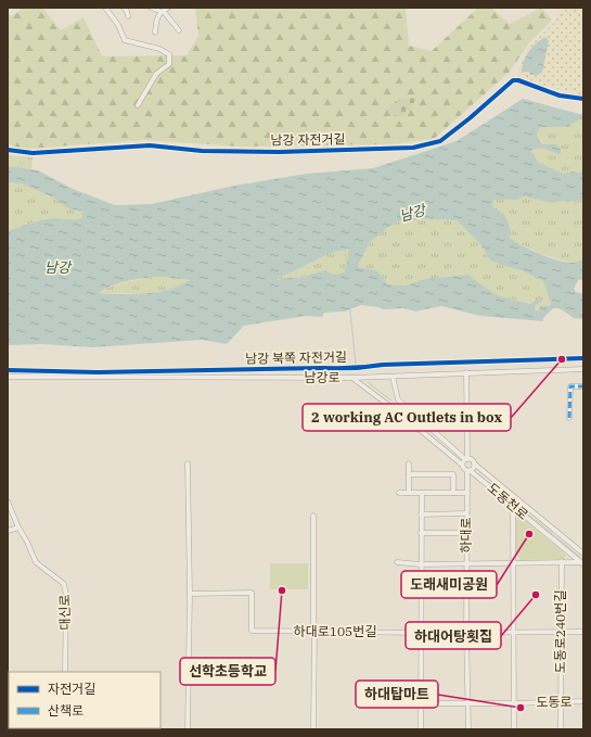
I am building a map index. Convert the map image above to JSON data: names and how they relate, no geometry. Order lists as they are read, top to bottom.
{
  "streets": {
    "street": [
      "남강로",
      "도동천로",
      "하대로",
      "대신로",
      "하대로105번길",
      "도동로240번길",
      "도동로"
    ],
    "cycle path": ["남강 자전거길", "남강 북쪽 자전거길"]
  },
  "crossings": [
    ["도동천로", "하대로"],
    ["하대로", "하대로105번길"],
    ["하대로", "도동로"],
    ["하대로105번길", "도동로240번길"],
    ["도동로240번길", "도동로"]
  ],
  "water": ["남강"],
  "places": [
    "2 working AC Outlets in box",
    "도래새미공원",
    "선학초등학교",
    "하대어탕횟집",
    "하대탑마트"
  ],
  "legend": ["자전거길", "산책로"]
}
